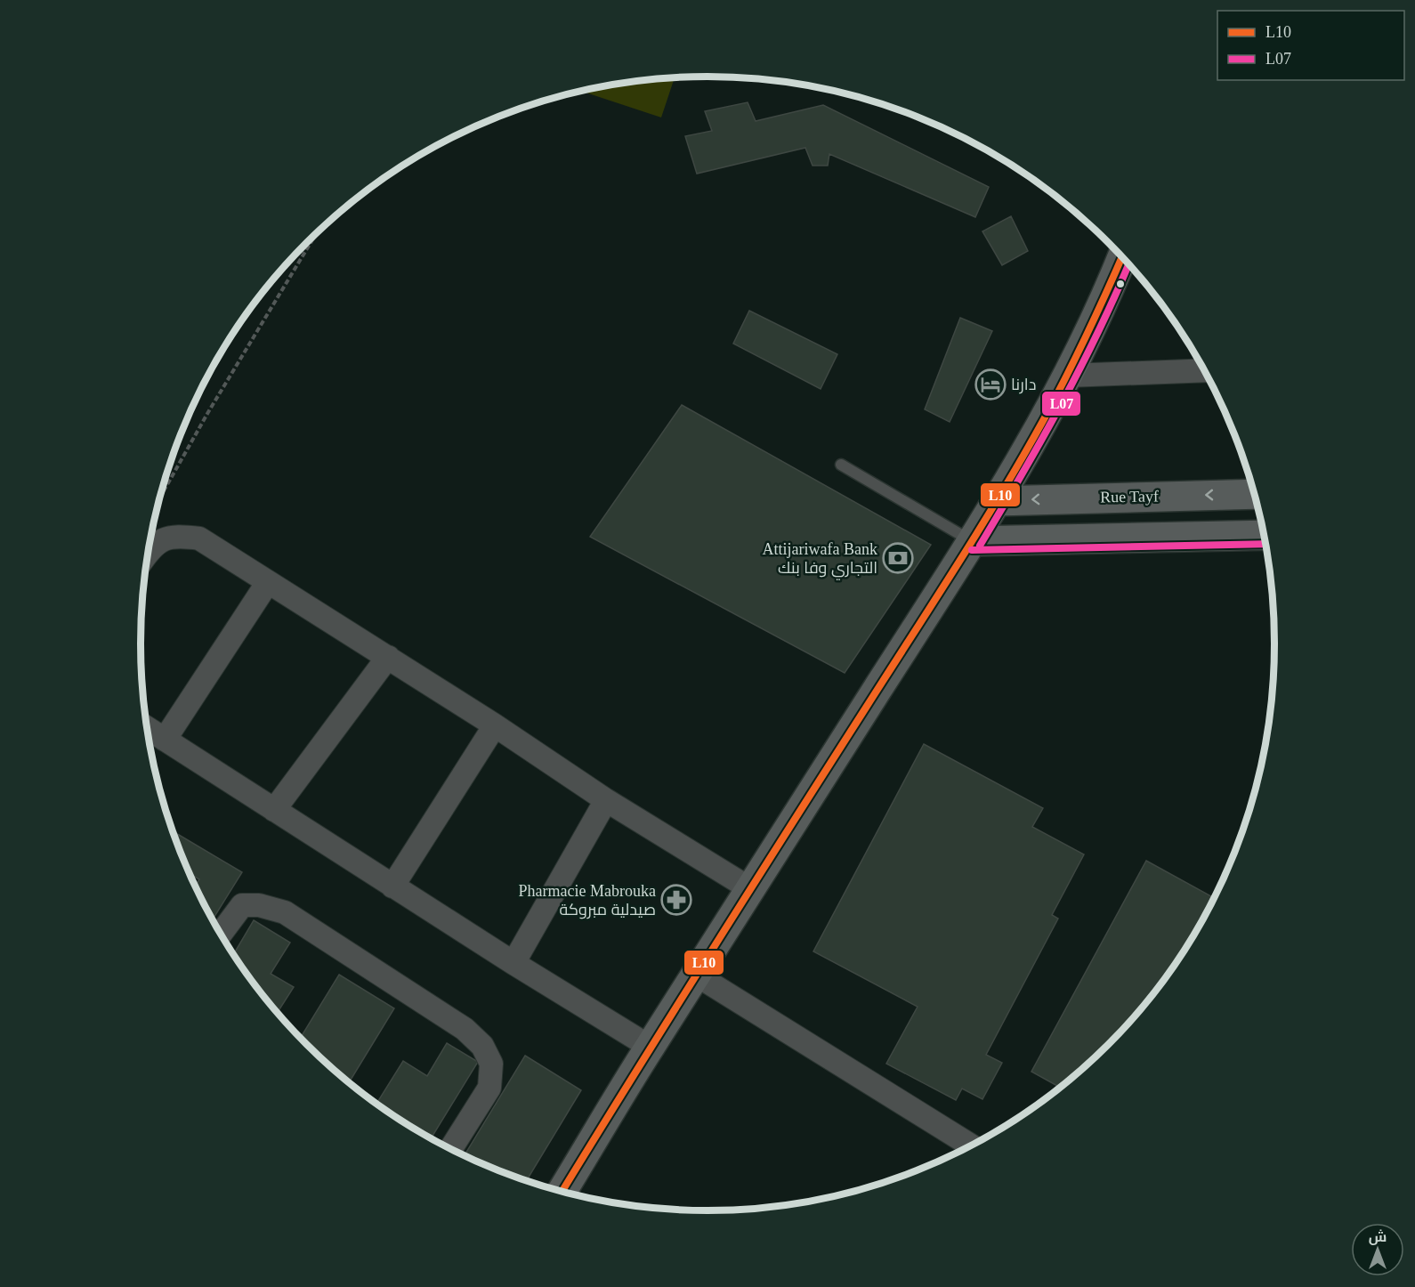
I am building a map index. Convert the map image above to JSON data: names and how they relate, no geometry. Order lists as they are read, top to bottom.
{
  "streets": {
    "street": ["Rue Tayf"]
  },
  "places": {
    "hotel": ["دارنا"],
    "bank": ["Attijariwafa Bank التجاري وفا بنك"],
    "pharmacy": ["Pharmacie Mabrouka صيدلية مبروكة"]
  },
  "lines": ["transit line L10", "transit line L07"],
  "legend": ["L10", "L07"],
  "north": "top"
}
